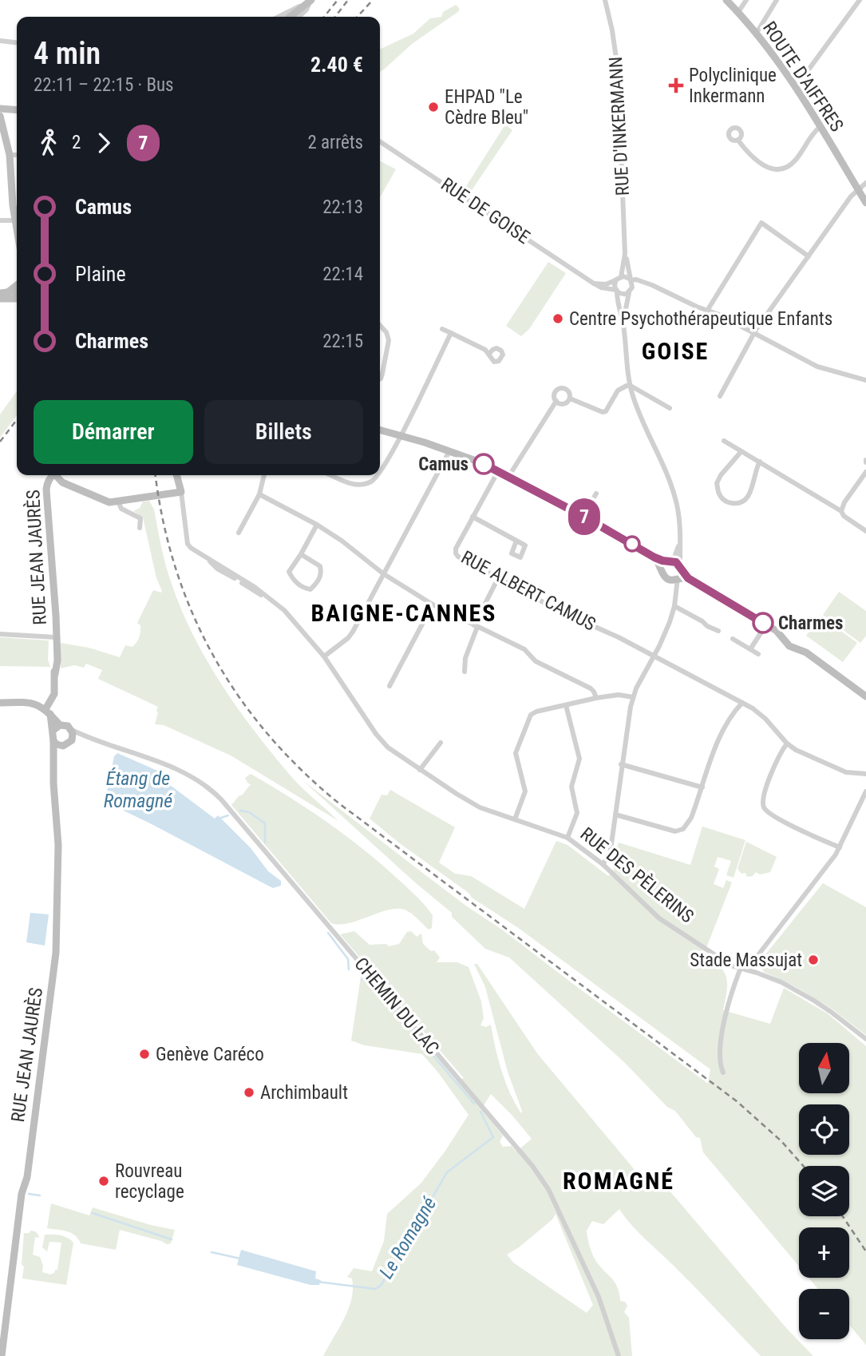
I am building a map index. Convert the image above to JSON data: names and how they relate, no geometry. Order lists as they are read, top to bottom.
{
  "streets": {
    "street": [
      "ROUTE D'AIFFRES",
      "RUE D'INKERMANN",
      "RUE DE GOISE",
      "RUE JEAN JAURÈS",
      "RUE ALBERT CAMUS",
      "RUE DES PÈLERINS",
      "CHEMIN DU LAC"
    ]
  },
  "crossings": [
    ["RUE D'INKERMANN", "RUE DE GOISE"],
    ["RUE JEAN JAURÈS", "CHEMIN DU LAC"]
  ],
  "districts": ["GOISE", "BAIGNE-CANNES", "ROMAGNÉ"],
  "water": ["Étang de Romagné", "Le Romagné"],
  "places": {
    "health": ["Polyclinique Inkermann"],
    "other": [
      "EHPAD \"Le Cèdre Bleu\"",
      "Centre Psychothérapeutique Enfants",
      "Camus",
      "Charmes",
      "Stade Massujat",
      "Genève Caréco",
      "Archimbault",
      "Rouvreau recyclage"
    ]
  },
  "lines": ["bus line 7"],
  "north": "top",
  "page": {
    "on_map": "7",
    "heading": ["4 min", "22:11 – 22:15 · Bus", "2.40 €"],
    "legs": ["2", "7", "2 arrêts"],
    "list": [
      {
        "name": "Camus",
        "value": "22:13"
      },
      {
        "name": "Plaine",
        "value": "22:14"
      },
      {
        "name": "Charmes",
        "value": "22:15"
      }
    ],
    "buttons": ["Démarrer", "Billets"],
    "map_buttons": ["+", "−"]
  }
}
